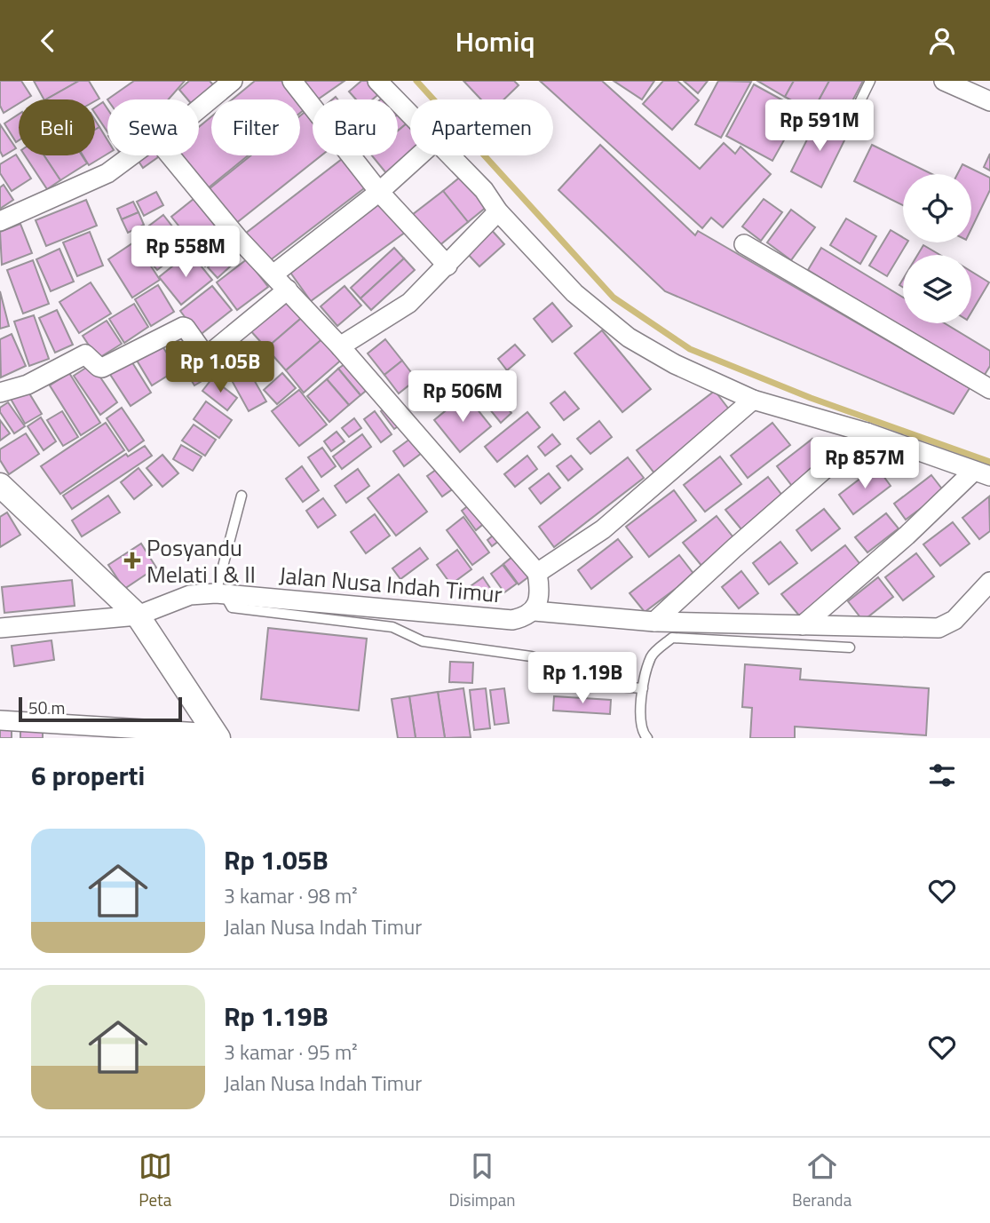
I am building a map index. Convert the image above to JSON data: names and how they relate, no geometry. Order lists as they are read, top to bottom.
{
  "streets": {
    "street": ["Jalan Nusa Indah Timur"]
  },
  "places": {
    "health": ["Posyandu Melati I & II"]
  },
  "scale_bar": "50 m",
  "page": {
    "header": "Homiq",
    "price": [
      "Rp 591M",
      "Rp 558M",
      "Rp 1.05B",
      "Rp 506M",
      "Rp 857M",
      "Rp 1.19B"
    ],
    "chip": [
      "Beli",
      "Sewa",
      "Filter",
      "Baru",
      "Apartemen"
    ],
    "scale": "50 m",
    "heading": "6 properti",
    "list": [
      {
        "name": "Rp 1.05B",
        "note": "3 kamar · 98 m² · Jalan Nusa Indah Timur"
      },
      {
        "name": "Rp 1.19B",
        "note": "3 kamar · 95 m² · Jalan Nusa Indah Timur"
      }
    ],
    "tabs": ["Peta", "Disimpan", "Beranda"]
  }
}
